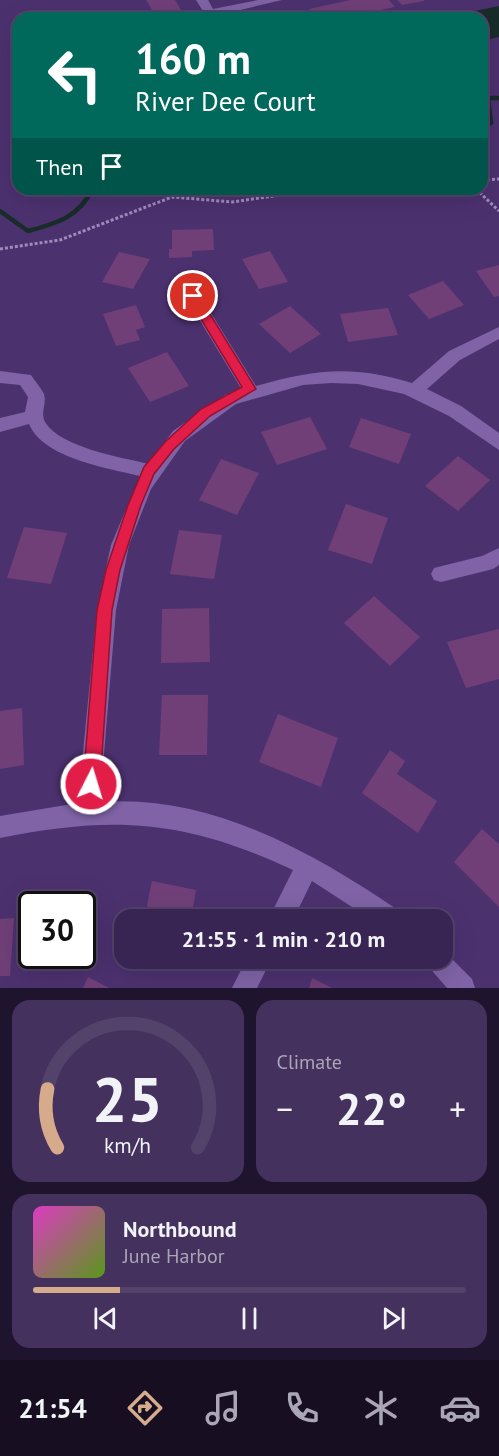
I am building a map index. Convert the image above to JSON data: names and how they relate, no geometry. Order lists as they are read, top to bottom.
{
  "page": {
    "turn": ["160 m", "River Dee Court"],
    "then": "Then",
    "limit": "30",
    "trip": "21:55 · 1 min · 210 m",
    "tile": "Climate",
    "heat": ["−", "22°", "+"],
    "song": ["Northbound", "June Harbor"],
    "tabs": "21:54",
    "gauge": ["25", "km/h"]
  }
}
